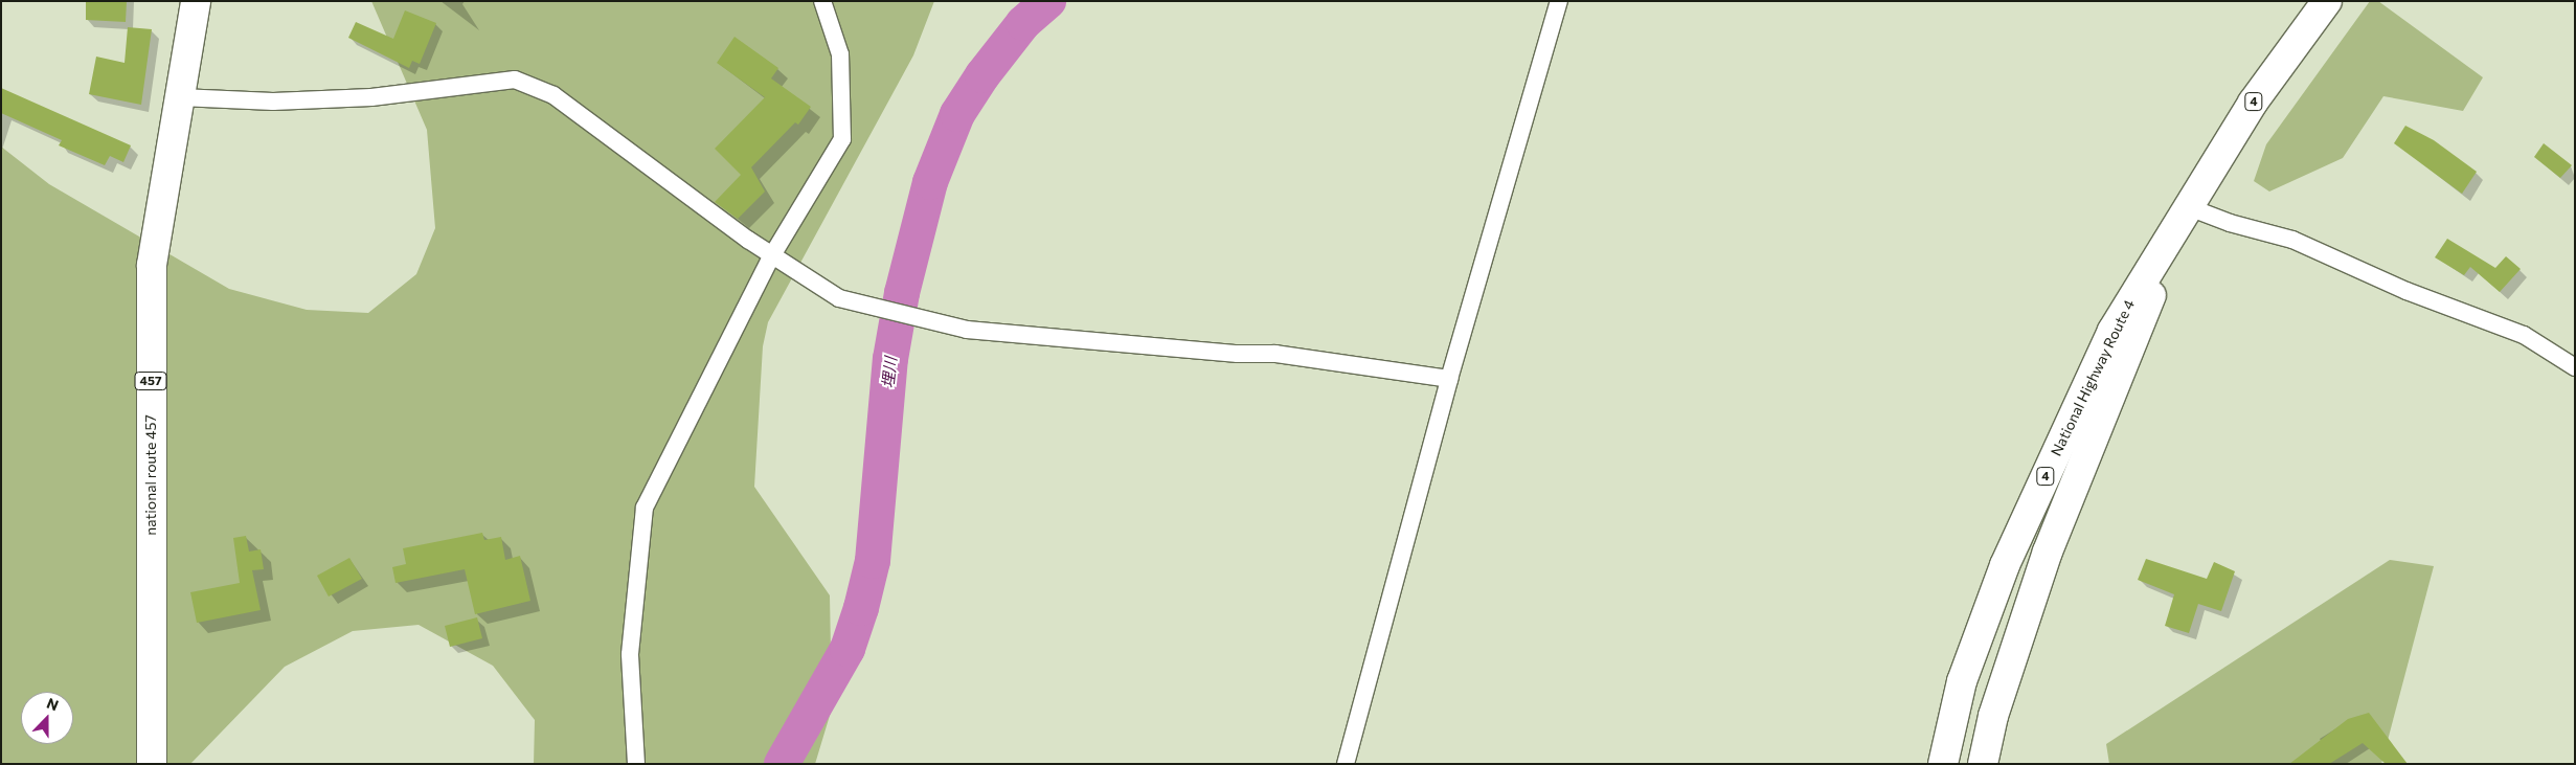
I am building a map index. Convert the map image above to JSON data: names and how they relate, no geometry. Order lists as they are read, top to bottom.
{
  "streets": {
    "highway": [
      "4",
      "National Highway Route 4",
      "457",
      "national route 457"
    ]
  },
  "water": ["埋川"],
  "north": "top"
}
